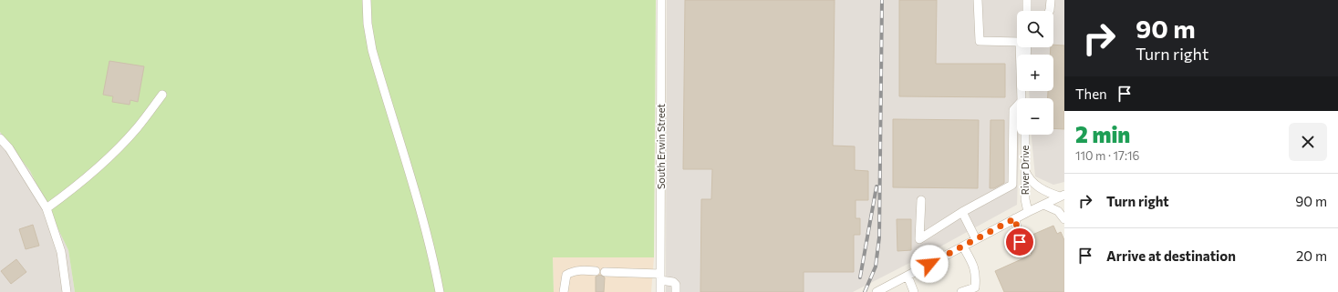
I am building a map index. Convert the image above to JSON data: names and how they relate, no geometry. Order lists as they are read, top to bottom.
{
  "streets": {
    "street": ["South Erwin Street", "River Drive"]
  },
  "page": {
    "turn": ["90 m", "Turn right"],
    "map_buttons": ["+", "−"],
    "then": "Then",
    "heading": ["2 min", "110 m · 17:16"],
    "list": [
      {
        "name": "Turn right",
        "value": "90 m"
      },
      {
        "name": "Arrive at destination",
        "value": "20 m"
      }
    ]
  }
}
